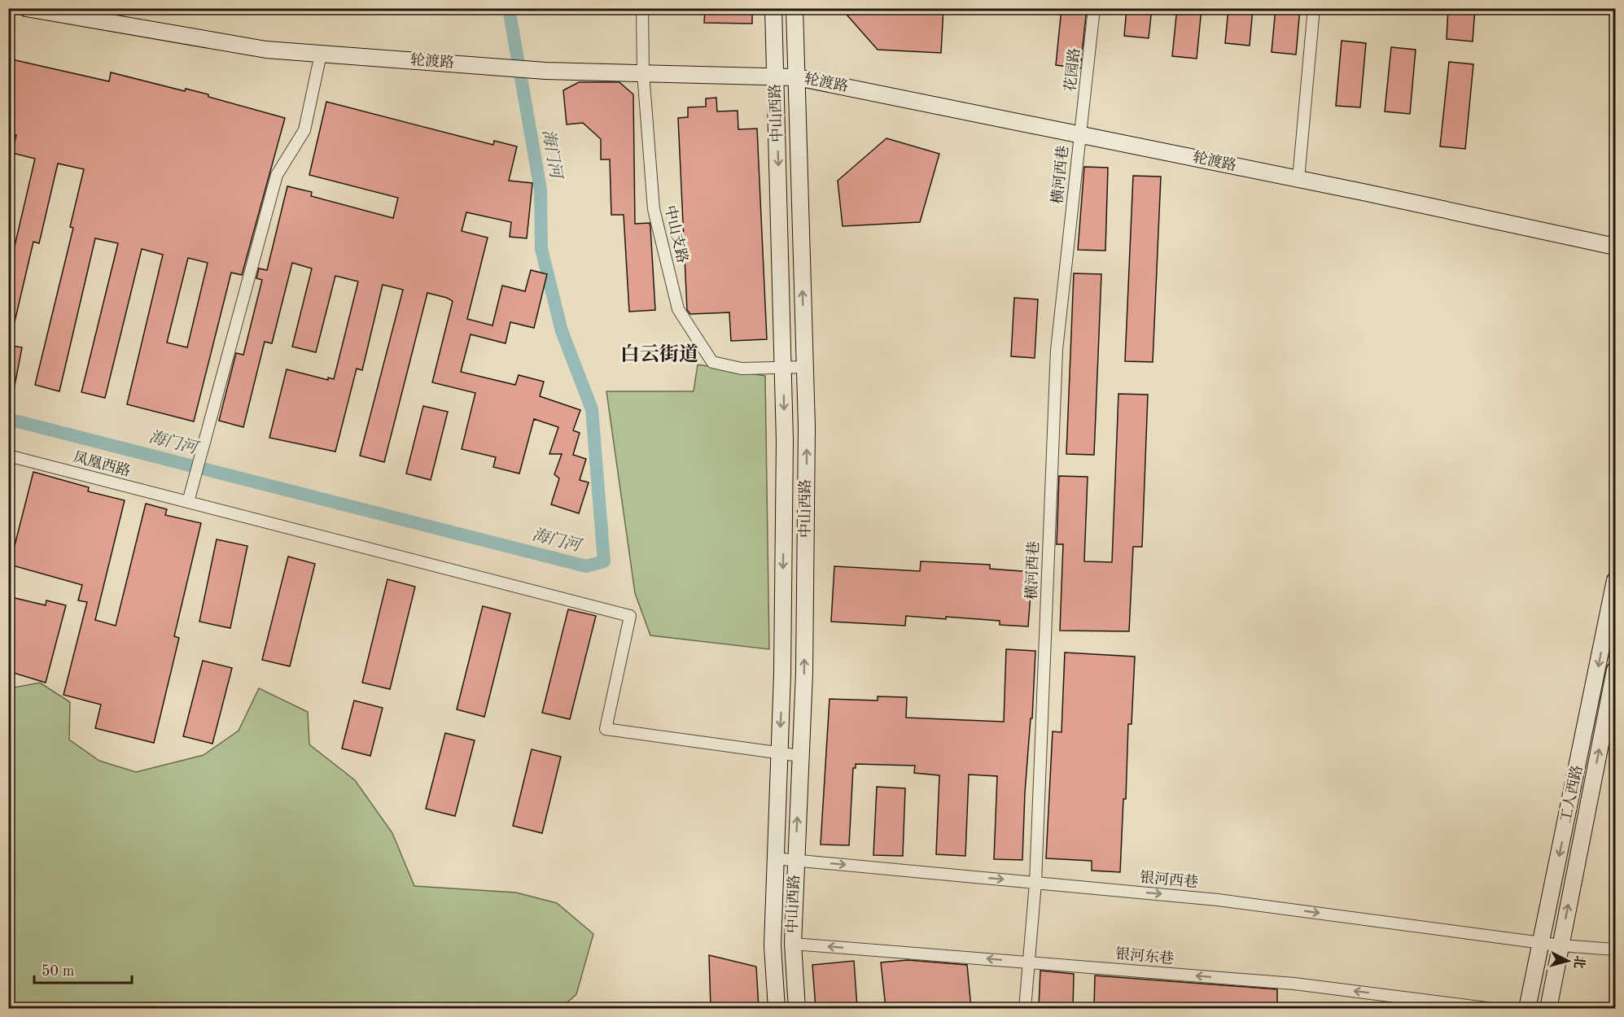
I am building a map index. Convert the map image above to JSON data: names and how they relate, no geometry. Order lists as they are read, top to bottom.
{
  "streets": {
    "main road": ["轮渡路", "中山西路", "工人西路"],
    "street": [
      "花园路",
      "横河西巷",
      "中山支路",
      "凤凰西路",
      "银河西巷",
      "银河东巷"
    ]
  },
  "crossings": [
    ["轮渡路", "花园路"],
    ["轮渡路", "中山西路"],
    ["轮渡路", "横河西巷"],
    ["轮渡路", "中山支路"],
    ["花园路", "横河西巷"],
    ["中山西路", "中山支路"],
    ["中山西路", "凤凰西路"],
    ["中山西路", "银河西巷"],
    ["中山西路", "银河东巷"],
    ["横河西巷", "银河西巷"],
    ["横河西巷", "银河东巷"],
    ["工人西路", "银河西巷"]
  ],
  "one_way": ["银河西巷", "银河东巷"],
  "districts": ["白云街道"],
  "water": ["海门河"],
  "scale_bar": "50 m",
  "north": "right"
}
